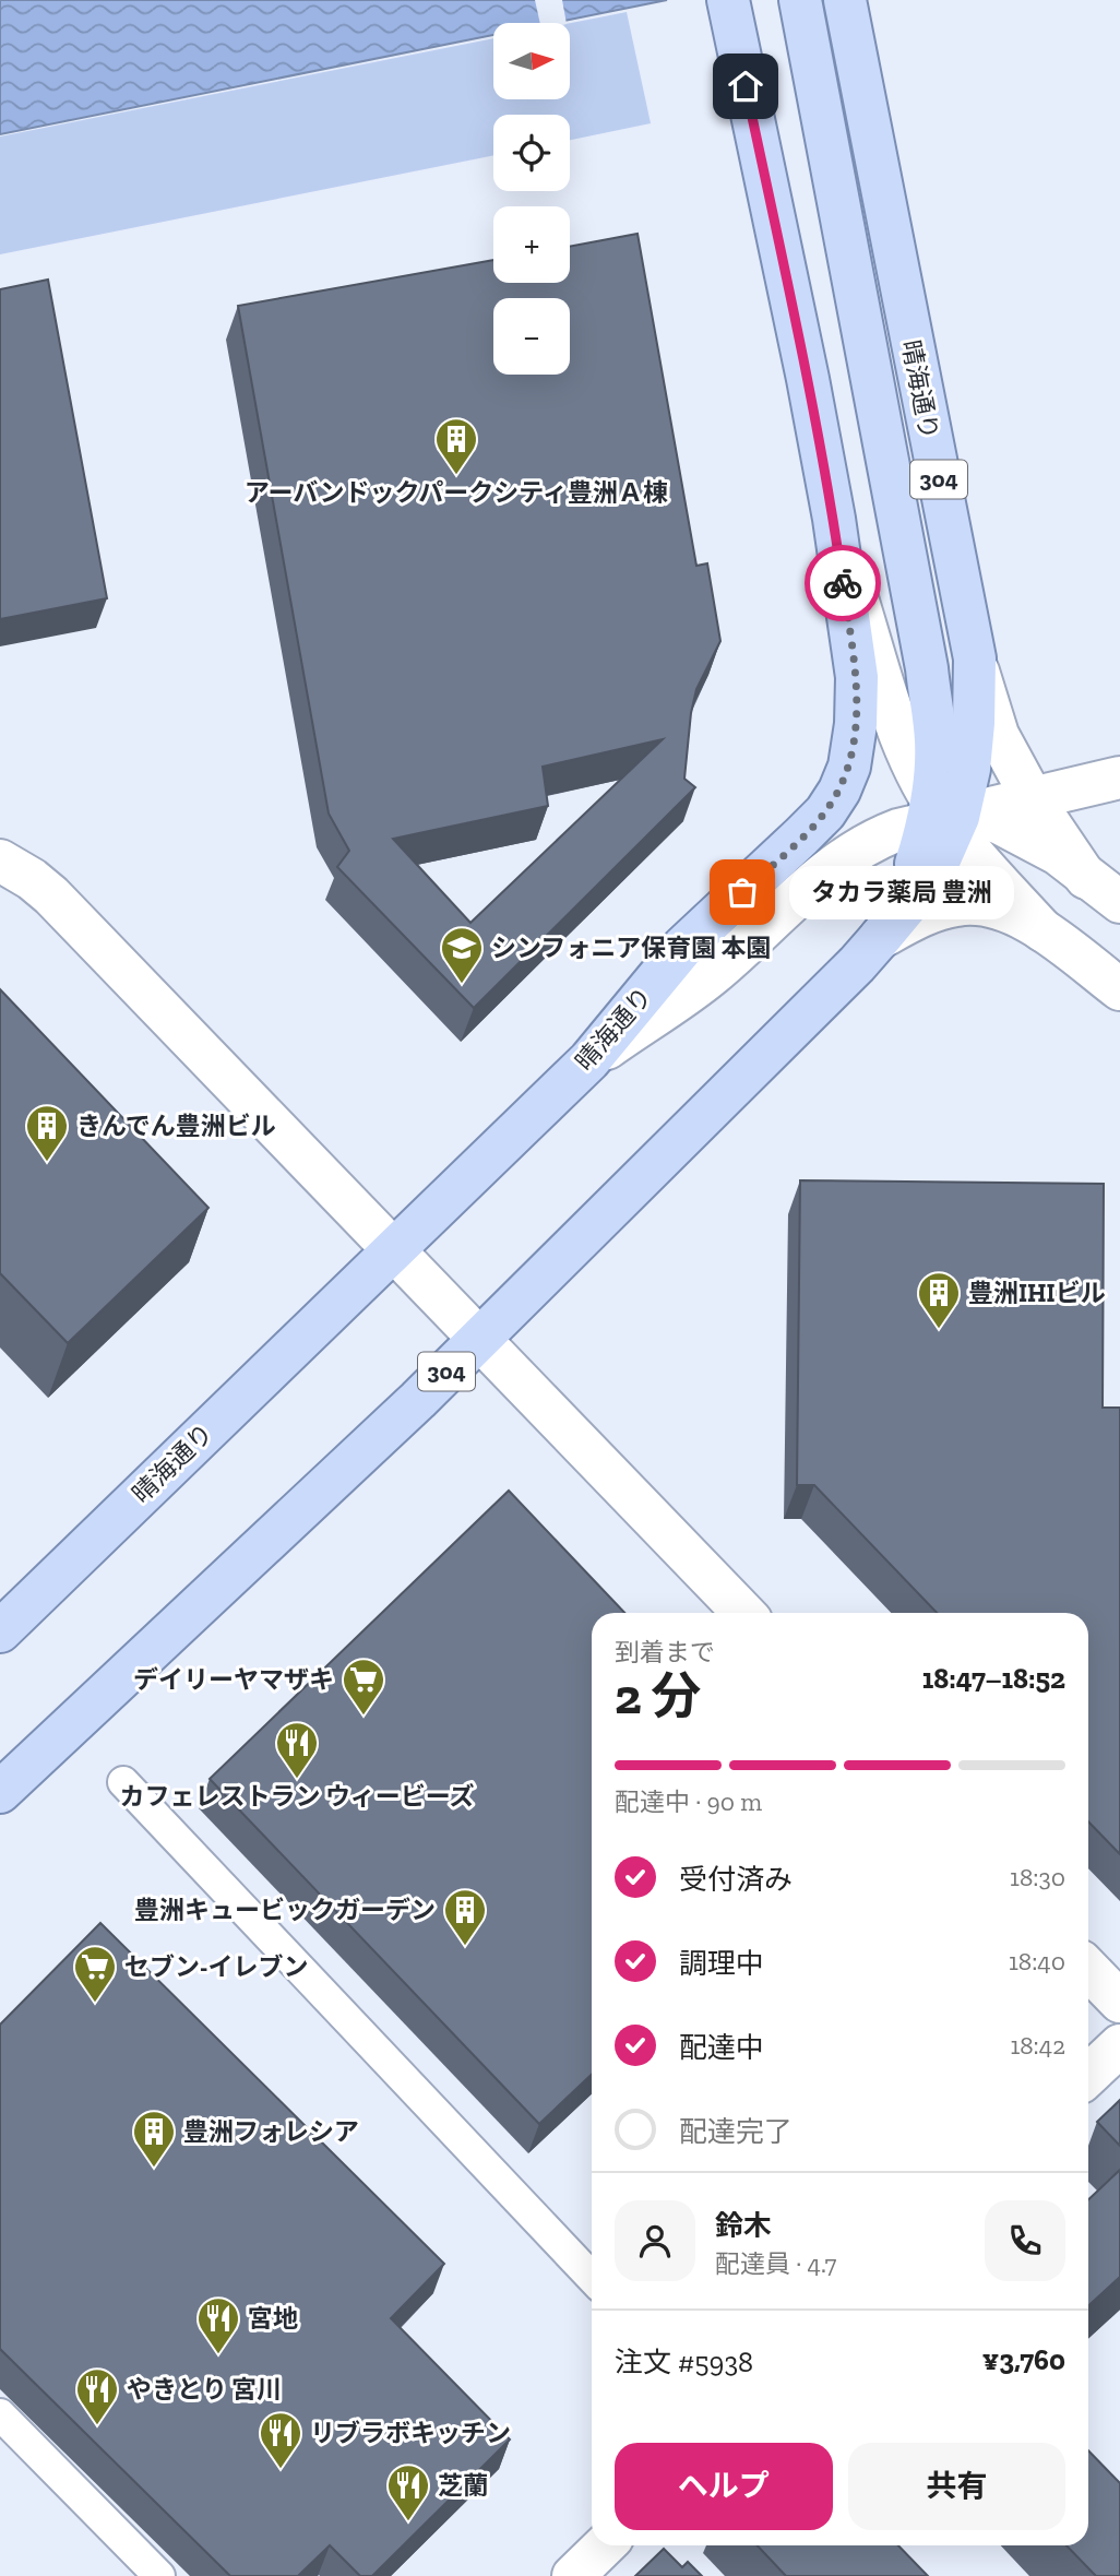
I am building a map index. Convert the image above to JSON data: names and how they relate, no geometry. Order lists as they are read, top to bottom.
{
  "streets": {
    "main road": ["晴海通り", "304"]
  },
  "places": {
    "building": [
      "アーバンドックパークシティ豊洲Ａ棟",
      "きんでん豊洲ビル",
      "豊洲IHIビル",
      "豊洲キュービックガーデン",
      "豊洲フォレシア"
    ],
    "other": ["タカラ薬局 豊洲"],
    "school or university": ["シンフォニア保育園 本園"],
    "supermarket": ["デイリーヤマザキ", "セブン-イレブン"],
    "restaurant": [
      "カフェレストラン ウィービーズ",
      "宮地",
      "やきとり 宮川",
      "リブラボキッチン",
      "芝蘭"
    ]
  },
  "north": "right",
  "page": {
    "map_buttons": ["+", "−"],
    "bubble": "タカラ薬局 豊洲",
    "heading": ["2 分", "到着まで", "18:47–18:52"],
    "panel": [
      "鈴木",
      "配達員 · 4.7",
      "注文 #5938",
      "¥3,760"
    ],
    "bar": "配達中 · 90 m",
    "list": [
      ["受付済み", "18:30"],
      ["調理中", "18:40"],
      ["配達中", "18:42"],
      "配達完了"
    ],
    "buttons": ["ヘルプ", "共有"]
  }
}
